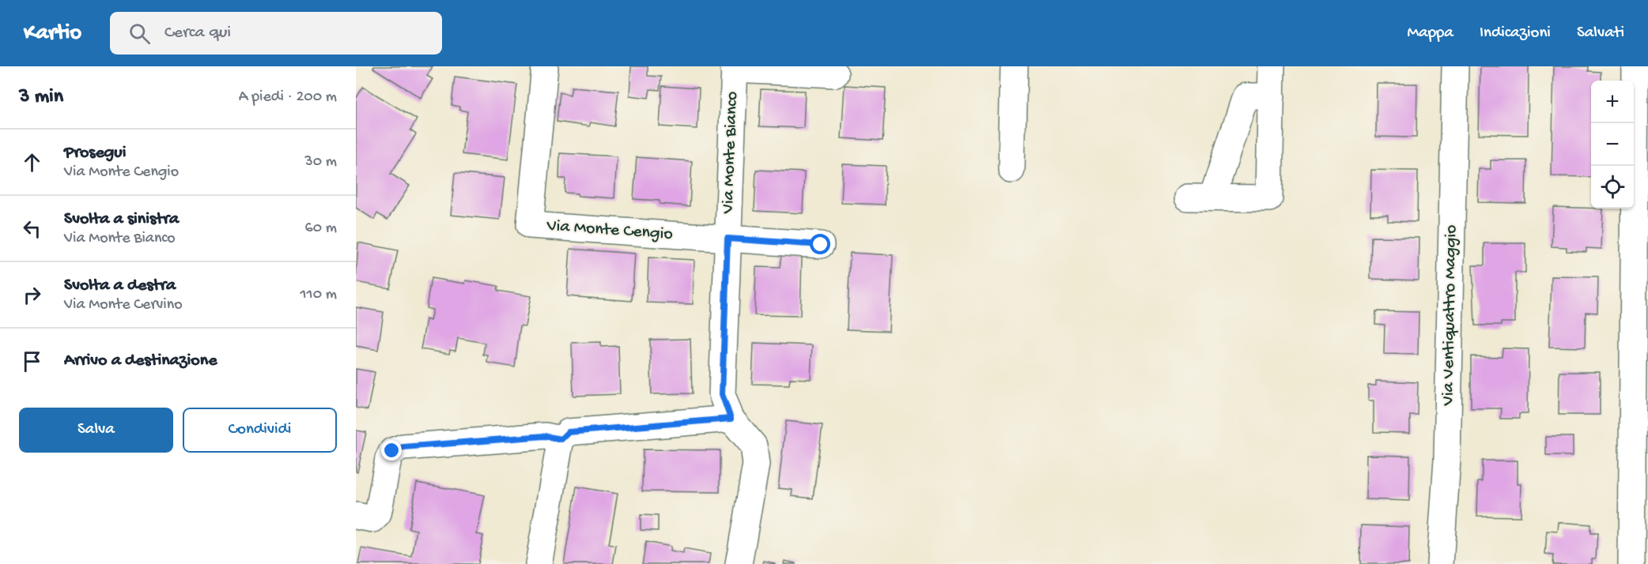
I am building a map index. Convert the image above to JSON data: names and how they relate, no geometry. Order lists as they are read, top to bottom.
{
  "streets": {
    "street": ["Via Monte Bianco", "Via Monte Cengio", "Via Ventiquattro Maggio"]
  },
  "crossings": [
    ["Via Monte Bianco", "Via Monte Cengio"]
  ],
  "page": {
    "header": "Kartio",
    "search": "Cerca qui",
    "nav": ["Mappa", "Indicazioni", "Salvati"],
    "heading": ["3 min", "A piedi · 200 m"],
    "map_buttons": ["+", "−"],
    "list": [
      ["Prosegui", "Via Monte Cengio", "30 m"],
      ["Svolta a sinistra", "Via Monte Bianco", "60 m"],
      ["Svolta a destra", "Via Monte Cervino", "110 m"],
      "Arrivo a destinazione"
    ],
    "buttons": ["Salva", "Condividi"]
  }
}
